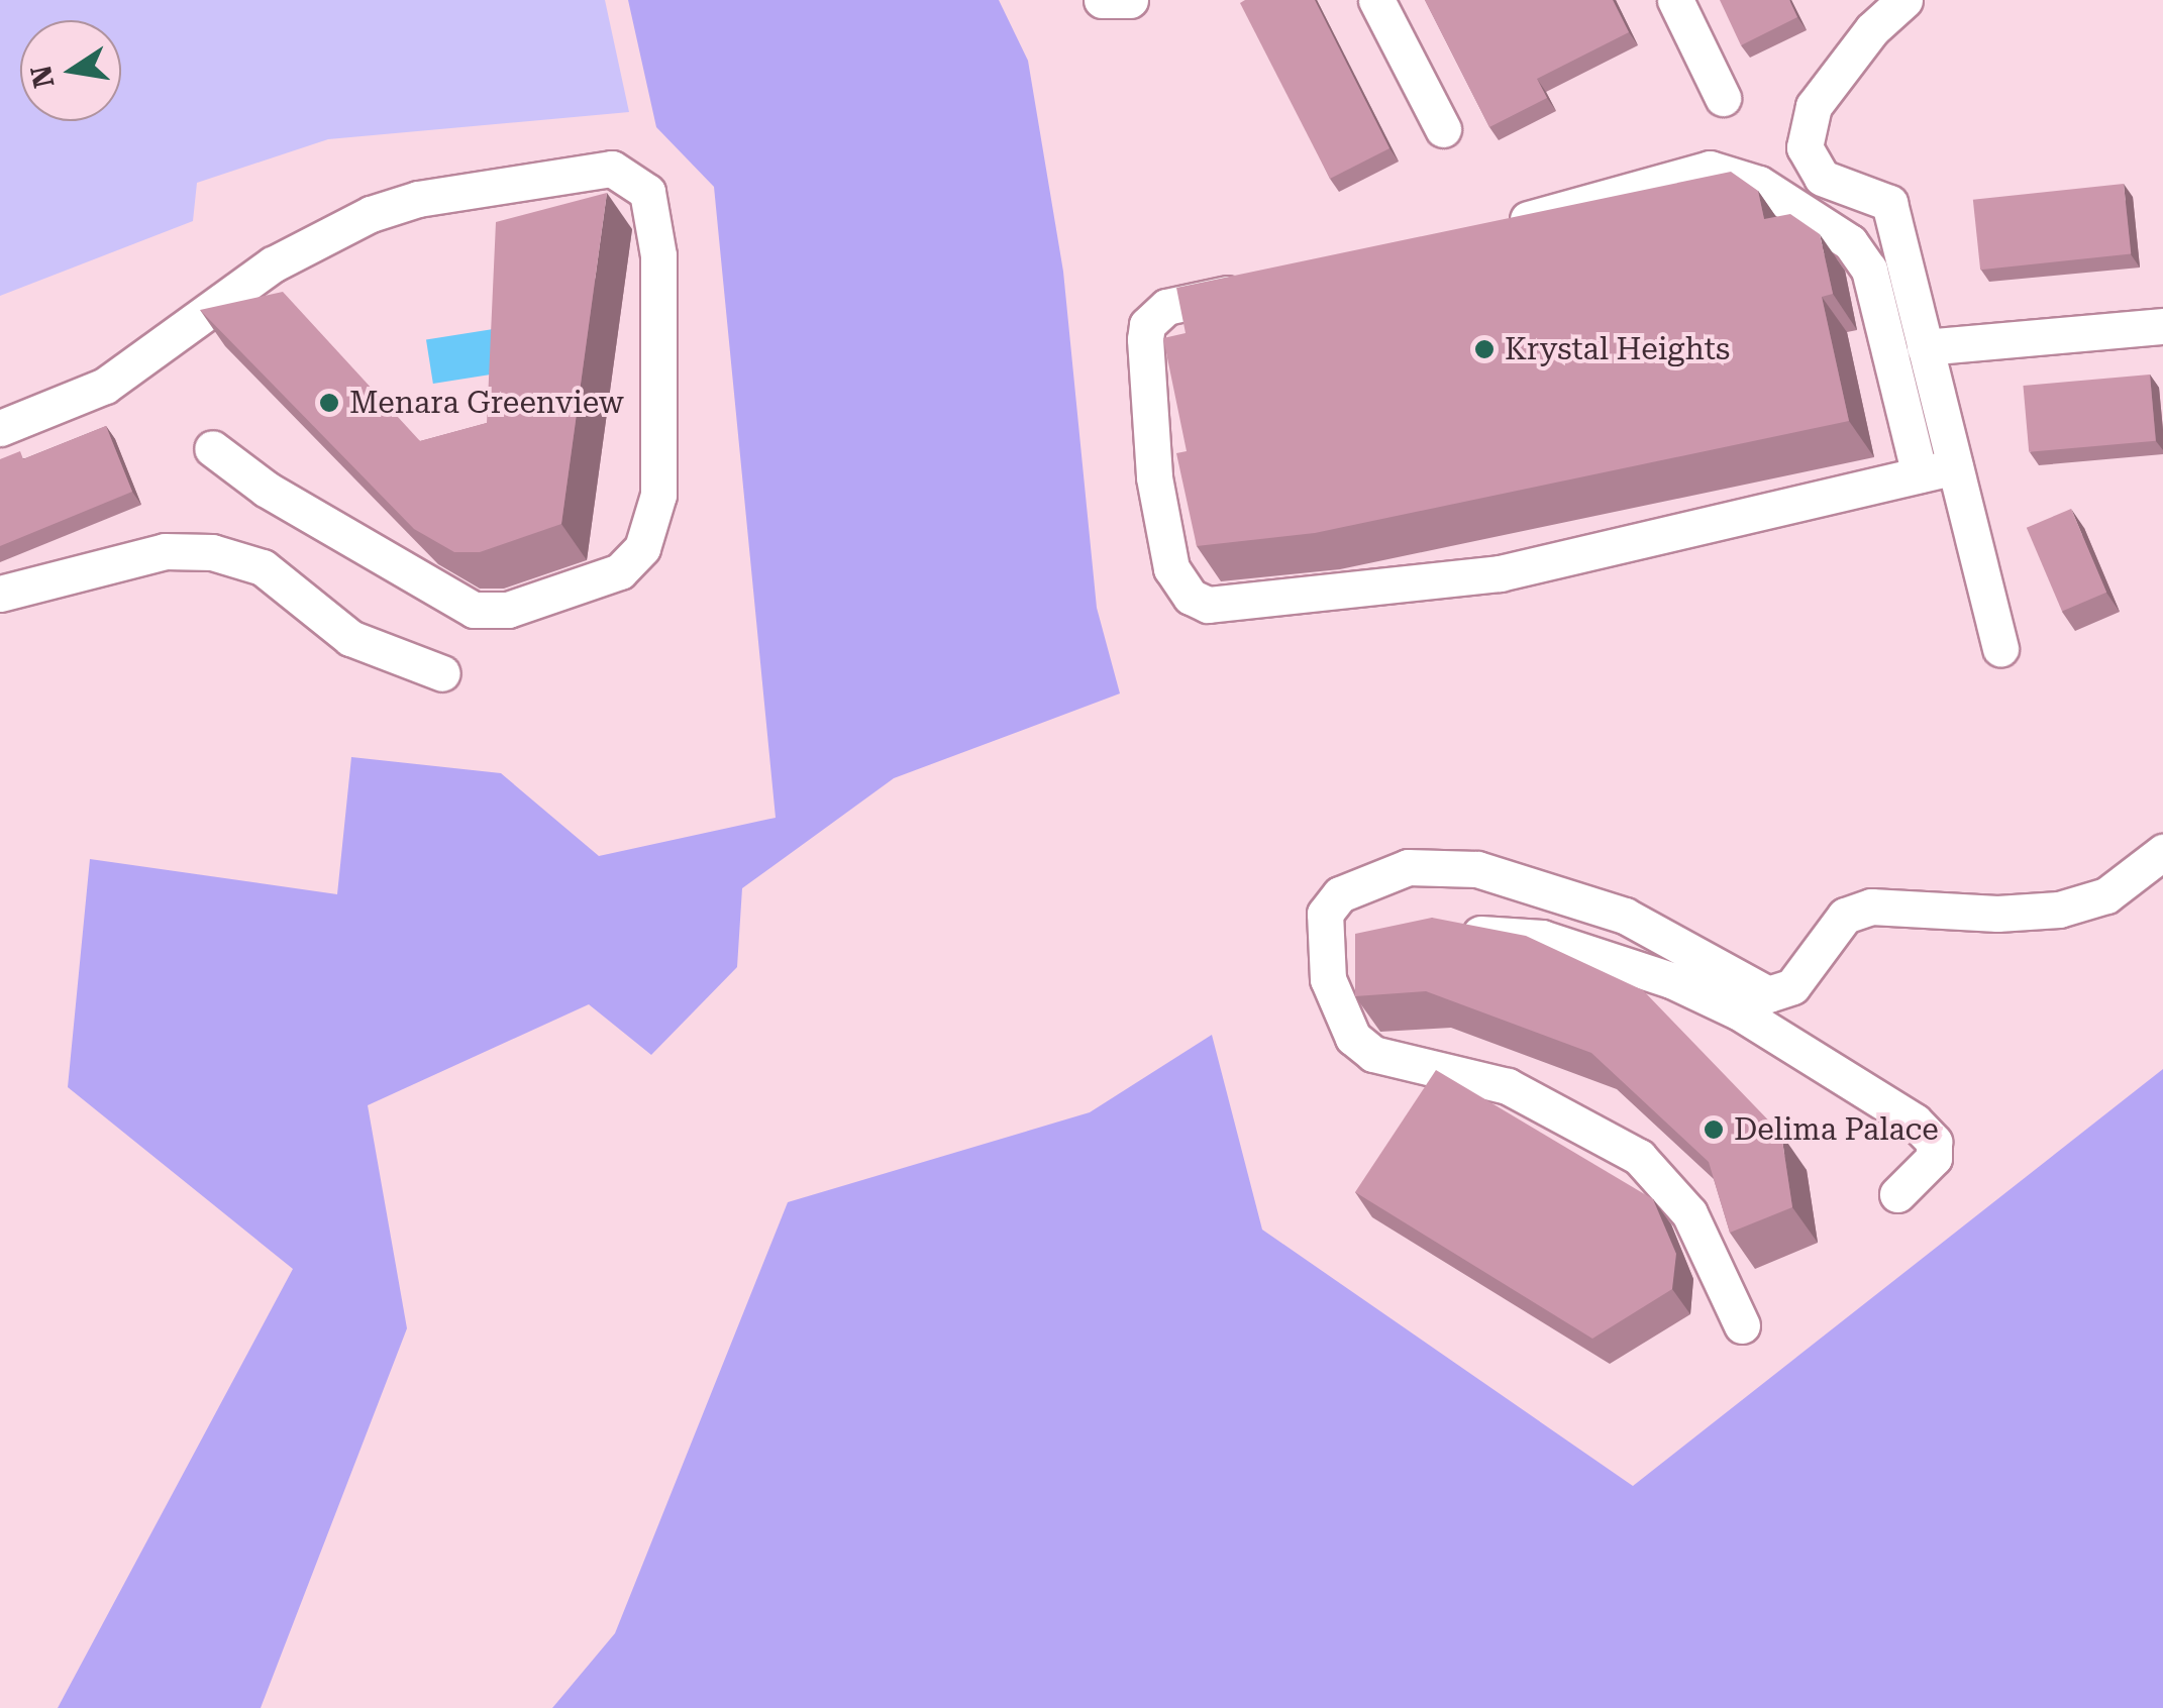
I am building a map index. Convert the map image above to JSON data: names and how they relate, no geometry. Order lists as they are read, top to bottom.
{
  "places": ["Krystal Heights", "Menara Greenview", "Delima Palace"],
  "north": "left"
}
